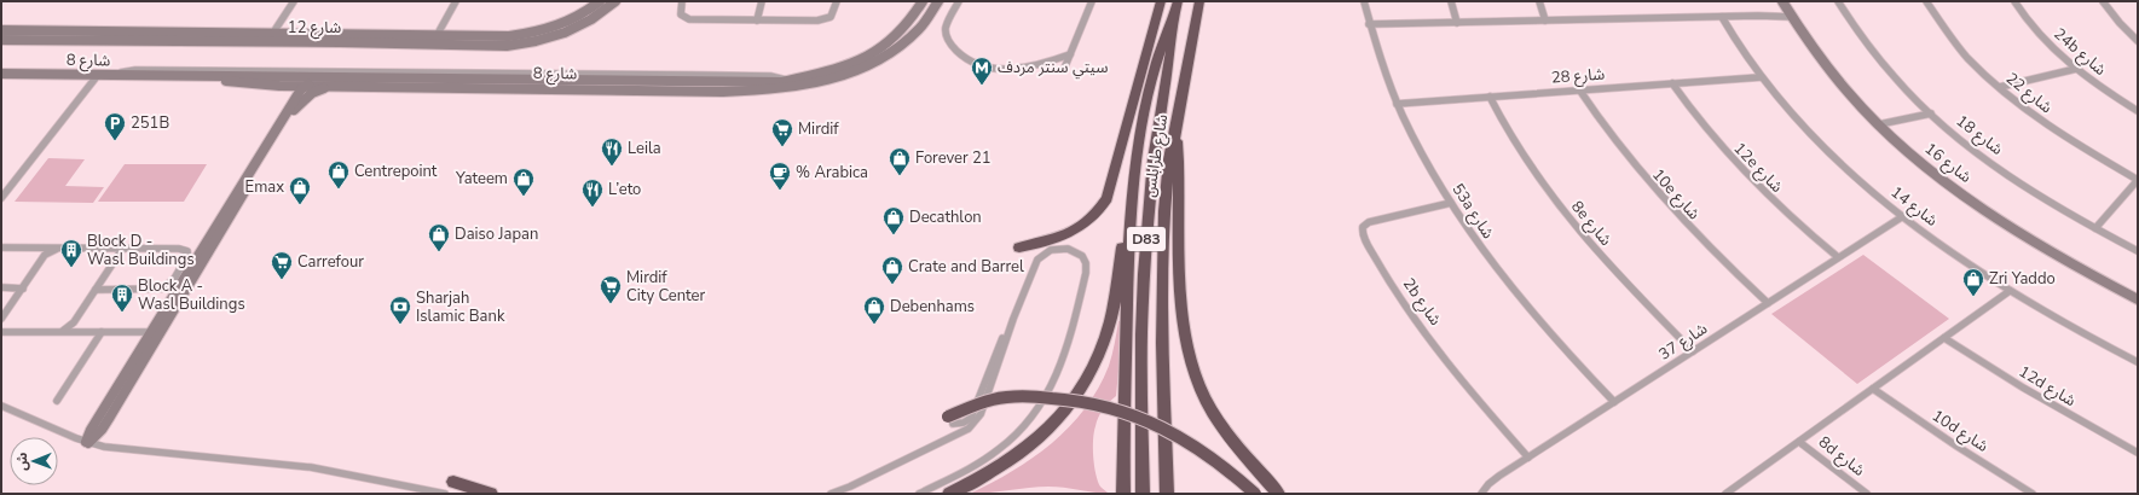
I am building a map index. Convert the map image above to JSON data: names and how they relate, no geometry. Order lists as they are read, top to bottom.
{
  "streets": {
    "highway": ["شارع طرابلس", "D83"],
    "street": [
      "شارع 12",
      "24b شارع",
      "شارع 8",
      "شارع 28",
      "شارع 22",
      "شارع 18",
      "شارع 16",
      "12e شارع",
      "10e شارع",
      "شارع 14",
      "53a شارع",
      "8e شارع",
      "2b شارع",
      "شارع 37",
      "12d شارع",
      "10d شارع",
      "8d شارع"
    ]
  },
  "crossings": [
    ["شارع 28", "12e شارع"],
    ["شارع 28", "10e شارع"],
    ["شارع 28", "شارع 14"],
    ["شارع 28", "53a شارع"],
    ["شارع 28", "8e شارع"],
    ["12e شارع", "شارع 37"],
    ["10e شارع", "شارع 37"],
    ["شارع 14", "شارع 37"],
    ["53a شارع", "2b شارع"],
    ["53a شارع", "شارع 37"],
    ["8e شارع", "شارع 37"],
    ["2b شارع", "شارع 37"]
  ],
  "places": {
    "metro station": ["سيتي سنتر مردف"],
    "parking": ["251B"],
    "supermarket": ["Mirdif", "Carrefour", "Mirdif City Center"],
    "restaurant": ["Leila", "L’eto"],
    "shop": [
      "Forever 21",
      "Centrepoint",
      "Yateem",
      "Emax",
      "Decathlon",
      "Daiso Japan",
      "Crate and Barrel",
      "Zri Yaddo",
      "Debenhams"
    ],
    "cafe": ["% Arabica"],
    "building": ["Block D - Wasl Buildings", "Block A - Wasl Buildings"],
    "bank": ["Sharjah Islamic Bank"]
  },
  "north": "left"
}
